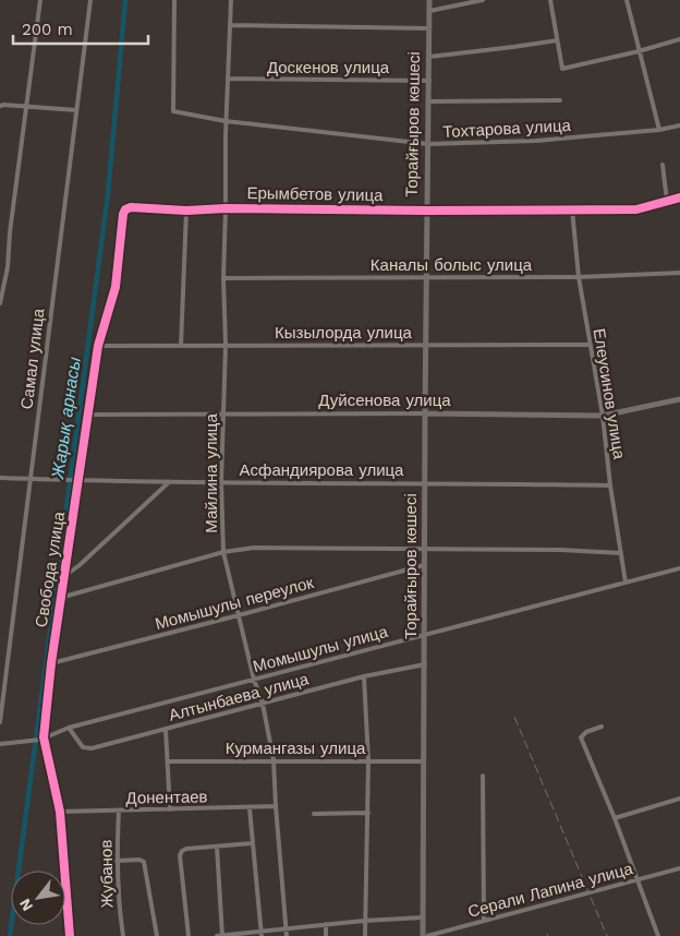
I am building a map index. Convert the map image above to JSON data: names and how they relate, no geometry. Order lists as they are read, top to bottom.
{
  "streets": {
    "street": [
      "Доскенов улица",
      "Торайғыров көшесі",
      "Тохтарова улица",
      "Ерымбетов улица",
      "Каналы болыс улица",
      "Кызылорда улица",
      "Самал улица",
      "Елеусинов улица",
      "Дуйсенова улица",
      "Асфандиярова улица",
      "Майлина улица",
      "Свобода улица",
      "Момышулы переулок",
      "Момышулы улица",
      "Алтынбаева улица",
      "Курмангазы улица",
      "Донентаев",
      "Жубанов",
      "Серали Лапина улица"
    ]
  },
  "crossings": [
    ["Доскенов улица", "Торайғыров көшесі"],
    ["Доскенов улица", "Майлина улица"],
    ["Торайғыров көшесі", "Тохтарова улица"],
    ["Торайғыров көшесі", "Ерымбетов улица"],
    ["Торайғыров көшесі", "Каналы болыс улица"],
    ["Торайғыров көшесі", "Кызылорда улица"],
    ["Торайғыров көшесі", "Дуйсенова улица"],
    ["Торайғыров көшесі", "Асфандиярова улица"],
    ["Торайғыров көшесі", "Момышулы переулок"],
    ["Торайғыров көшесі", "Момышулы улица"],
    ["Торайғыров көшесі", "Алтынбаева улица"],
    ["Торайғыров көшесі", "Курмангазы улица"],
    ["Тохтарова улица", "Майлина улица"],
    ["Ерымбетов улица", "Елеусинов улица"],
    ["Ерымбетов улица", "Майлина улица"],
    ["Ерымбетов улица", "Свобода улица"],
    ["Каналы болыс улица", "Елеусинов улица"],
    ["Каналы болыс улица", "Майлина улица"],
    ["Кызылорда улица", "Елеусинов улица"],
    ["Кызылорда улица", "Майлина улица"],
    ["Кызылорда улица", "Свобода улица"],
    ["Самал улица", "Асфандиярова улица"],
    ["Елеусинов улица", "Дуйсенова улица"],
    ["Елеусинов улица", "Асфандиярова улица"],
    ["Елеусинов улица", "Момышулы улица"],
    ["Дуйсенова улица", "Майлина улица"],
    ["Дуйсенова улица", "Свобода улица"],
    ["Асфандиярова улица", "Майлина улица"],
    ["Асфандиярова улица", "Свобода улица"],
    ["Майлина улица", "Момышулы переулок"],
    ["Майлина улица", "Момышулы улица"],
    ["Майлина улица", "Алтынбаева улица"],
    ["Майлина улица", "Курмангазы улица"],
    ["Майлина улица", "Донентаев"],
    ["Свобода улица", "Момышулы переулок"],
    ["Свобода улица", "Момышулы улица"],
    ["Свобода улица", "Донентаев"],
    ["Момышулы улица", "Алтынбаева улица"],
    ["Донентаев", "Жубанов"]
  ],
  "water": ["Жарық арнасы"],
  "scale_bar": "200 m",
  "north": "bottom left"
}
